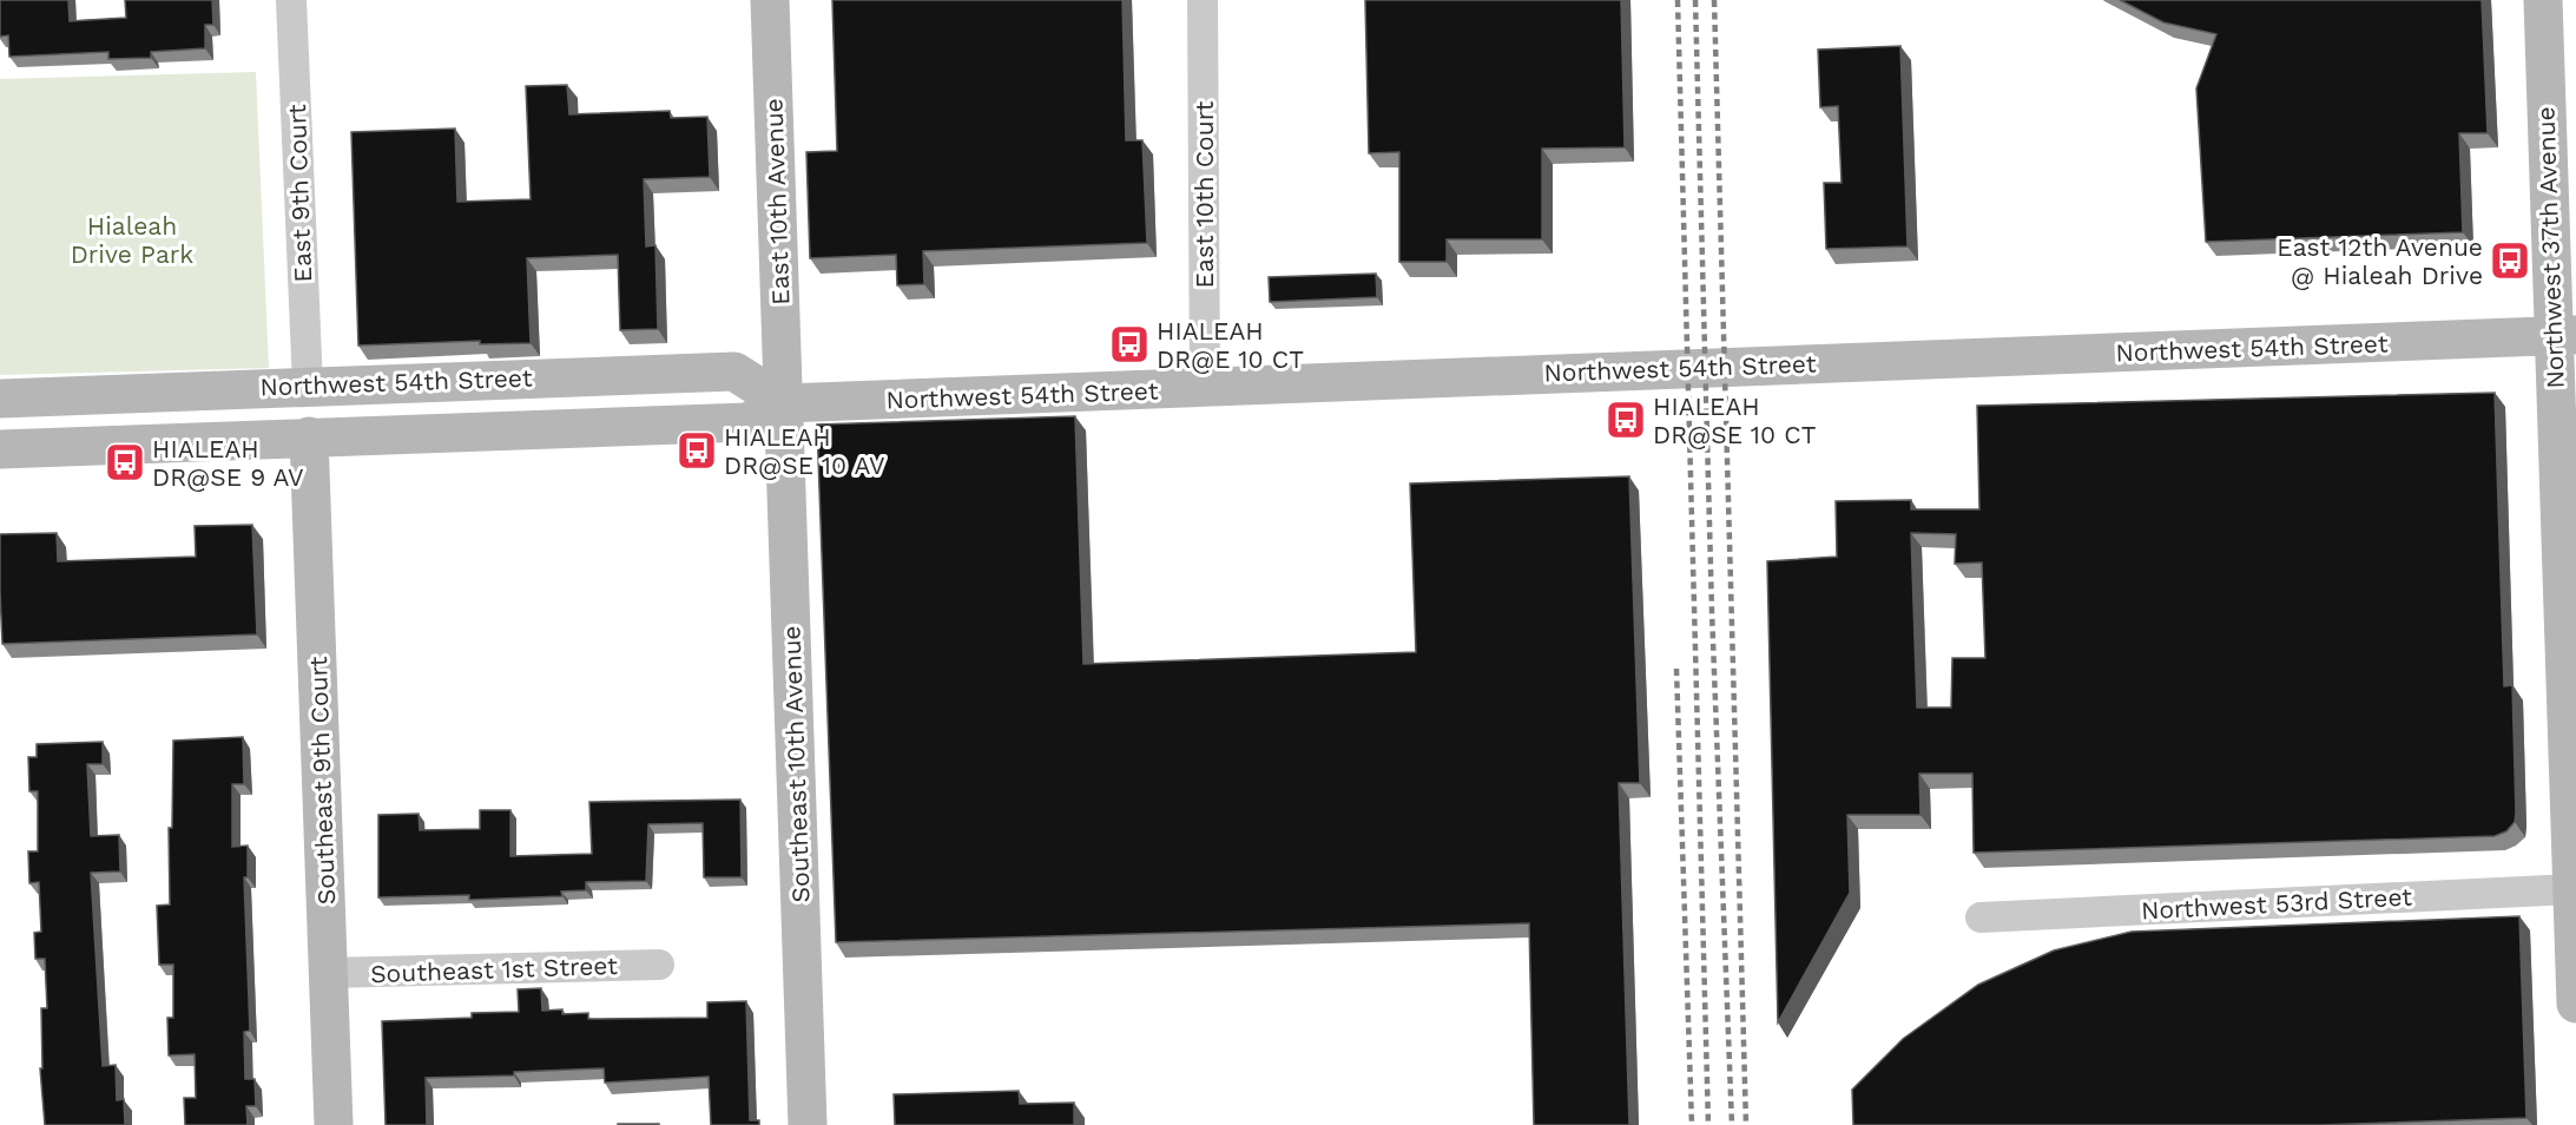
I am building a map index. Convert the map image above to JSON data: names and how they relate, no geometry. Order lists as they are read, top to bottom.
{
  "streets": {
    "main road": [
      "East 10th Avenue",
      "Northwest 37th Avenue",
      "Northwest 54th Street",
      "Southeast 10th Avenue",
      "Southeast 9th Court"
    ],
    "street": [
      "East 9th Court",
      "East 10th Court",
      "Northwest 53rd Street",
      "Southeast 1st Street"
    ]
  },
  "crossings": [
    ["East 9th Court", "Northwest 54th Street"],
    ["East 10th Court", "Northwest 54th Street"],
    ["East 10th Avenue", "Northwest 54th Street"],
    ["East 10th Avenue", "Southeast 10th Avenue"],
    ["Northwest 37th Avenue", "Northwest 54th Street"],
    ["Northwest 37th Avenue", "Northwest 53rd Street"],
    ["Northwest 54th Street", "Southeast 10th Avenue"],
    ["Northwest 54th Street", "Southeast 9th Court"],
    ["Southeast 9th Court", "Southeast 1st Street"]
  ],
  "parks": ["Hialeah Drive Park"],
  "places": {
    "bus stop": [
      "East 12th Avenue @ Hialeah Drive",
      "HIALEAH DR@E 10 CT",
      "HIALEAH DR@SE 10 CT",
      "HIALEAH DR@SE 10 AV",
      "HIALEAH DR@SE 9 AV"
    ]
  }
}
